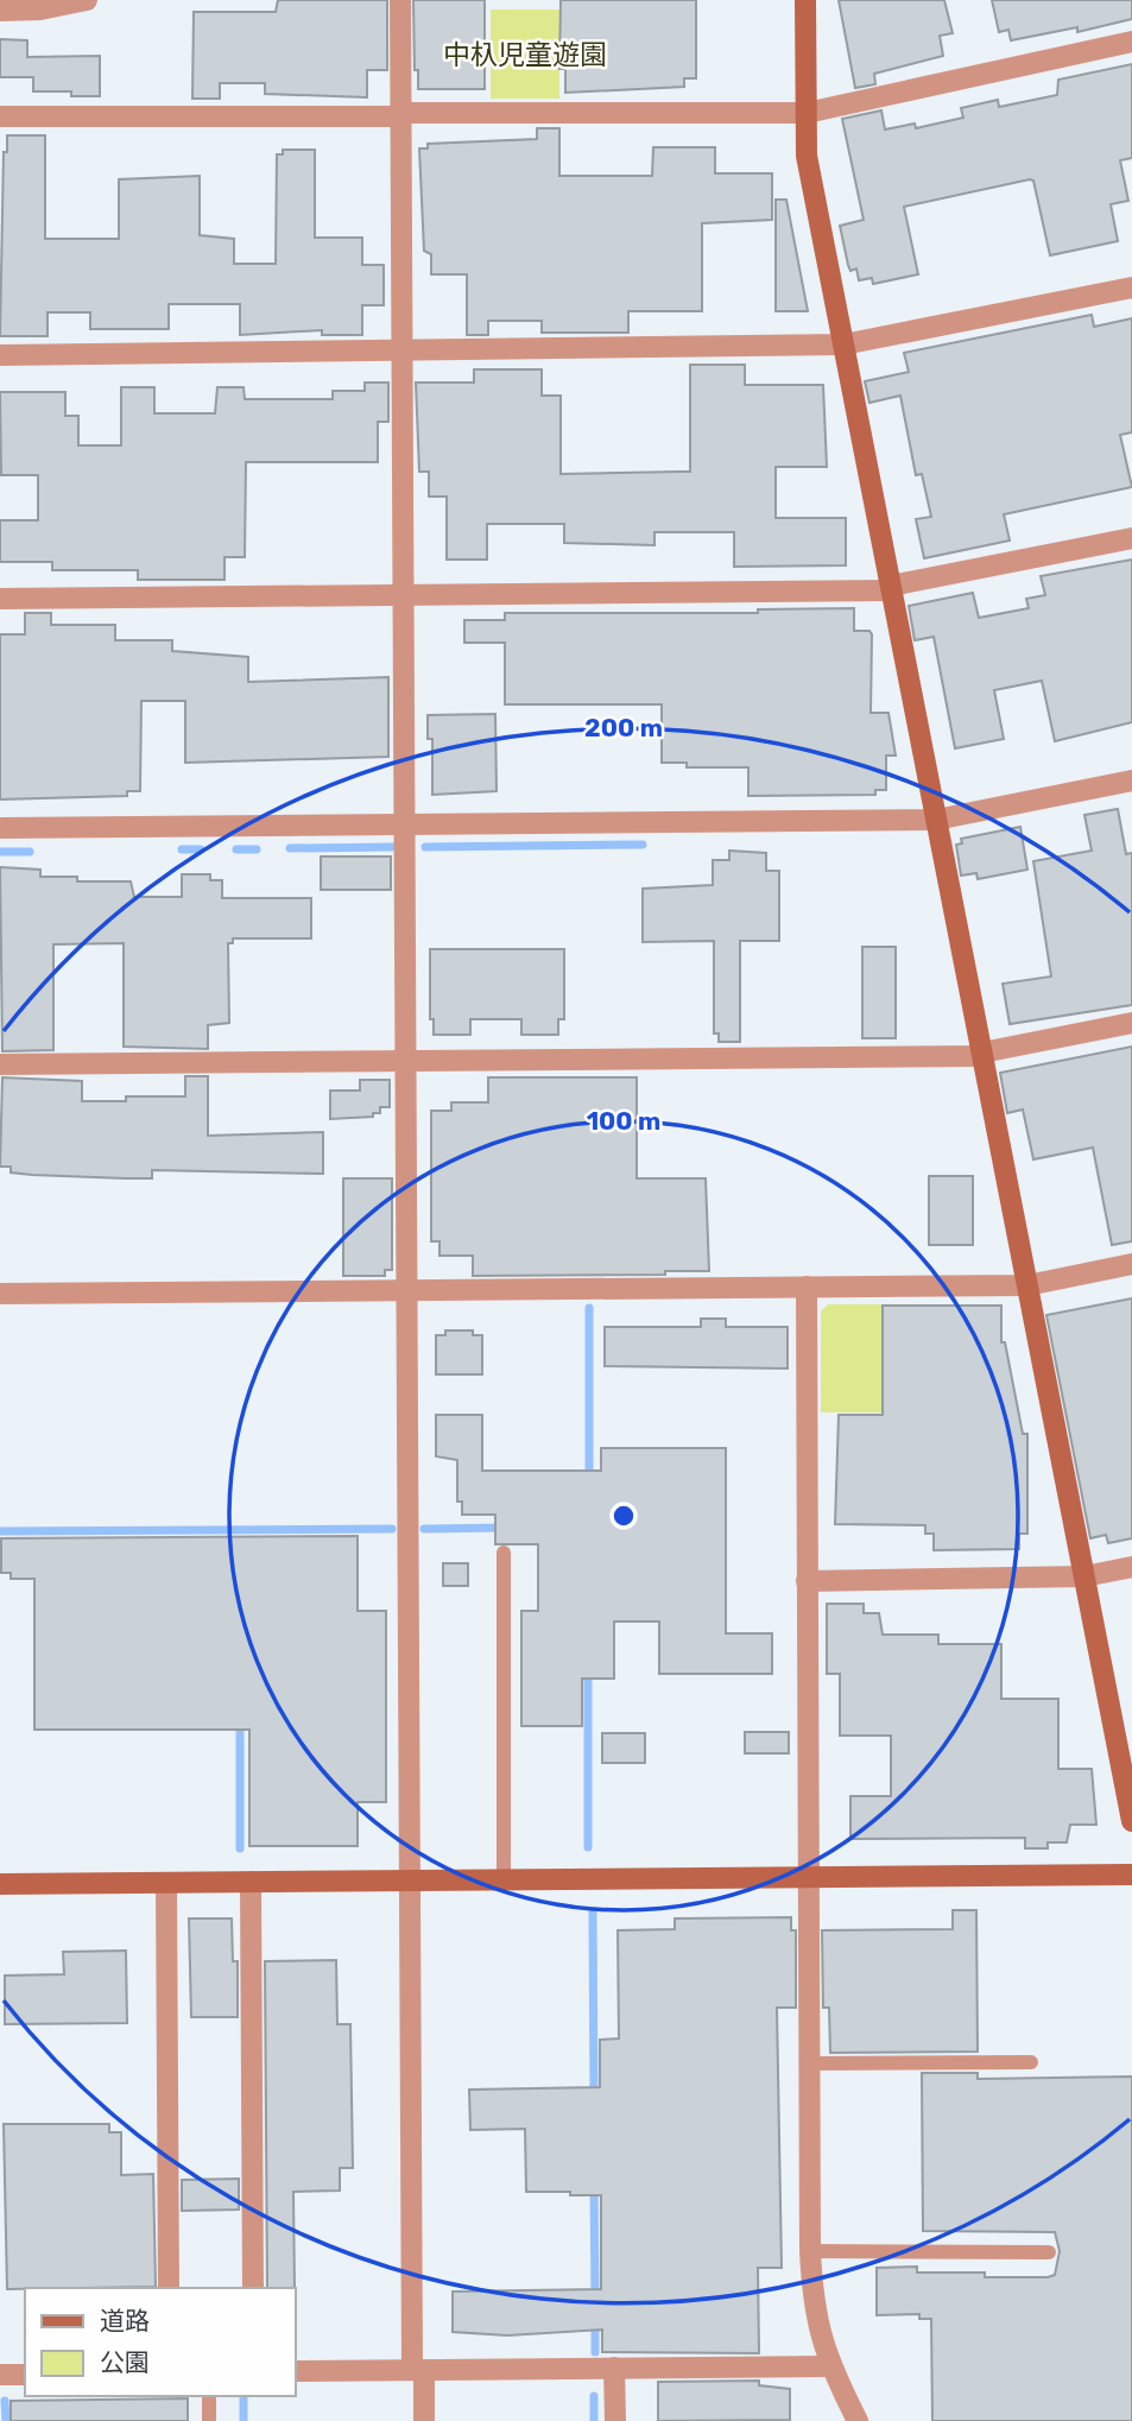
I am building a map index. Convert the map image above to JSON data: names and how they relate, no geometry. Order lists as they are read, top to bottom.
{
  "parks": ["中杁児童遊園"],
  "legend": ["道路", "公園"],
  "rings": ["200 m", "100 m"]
}
